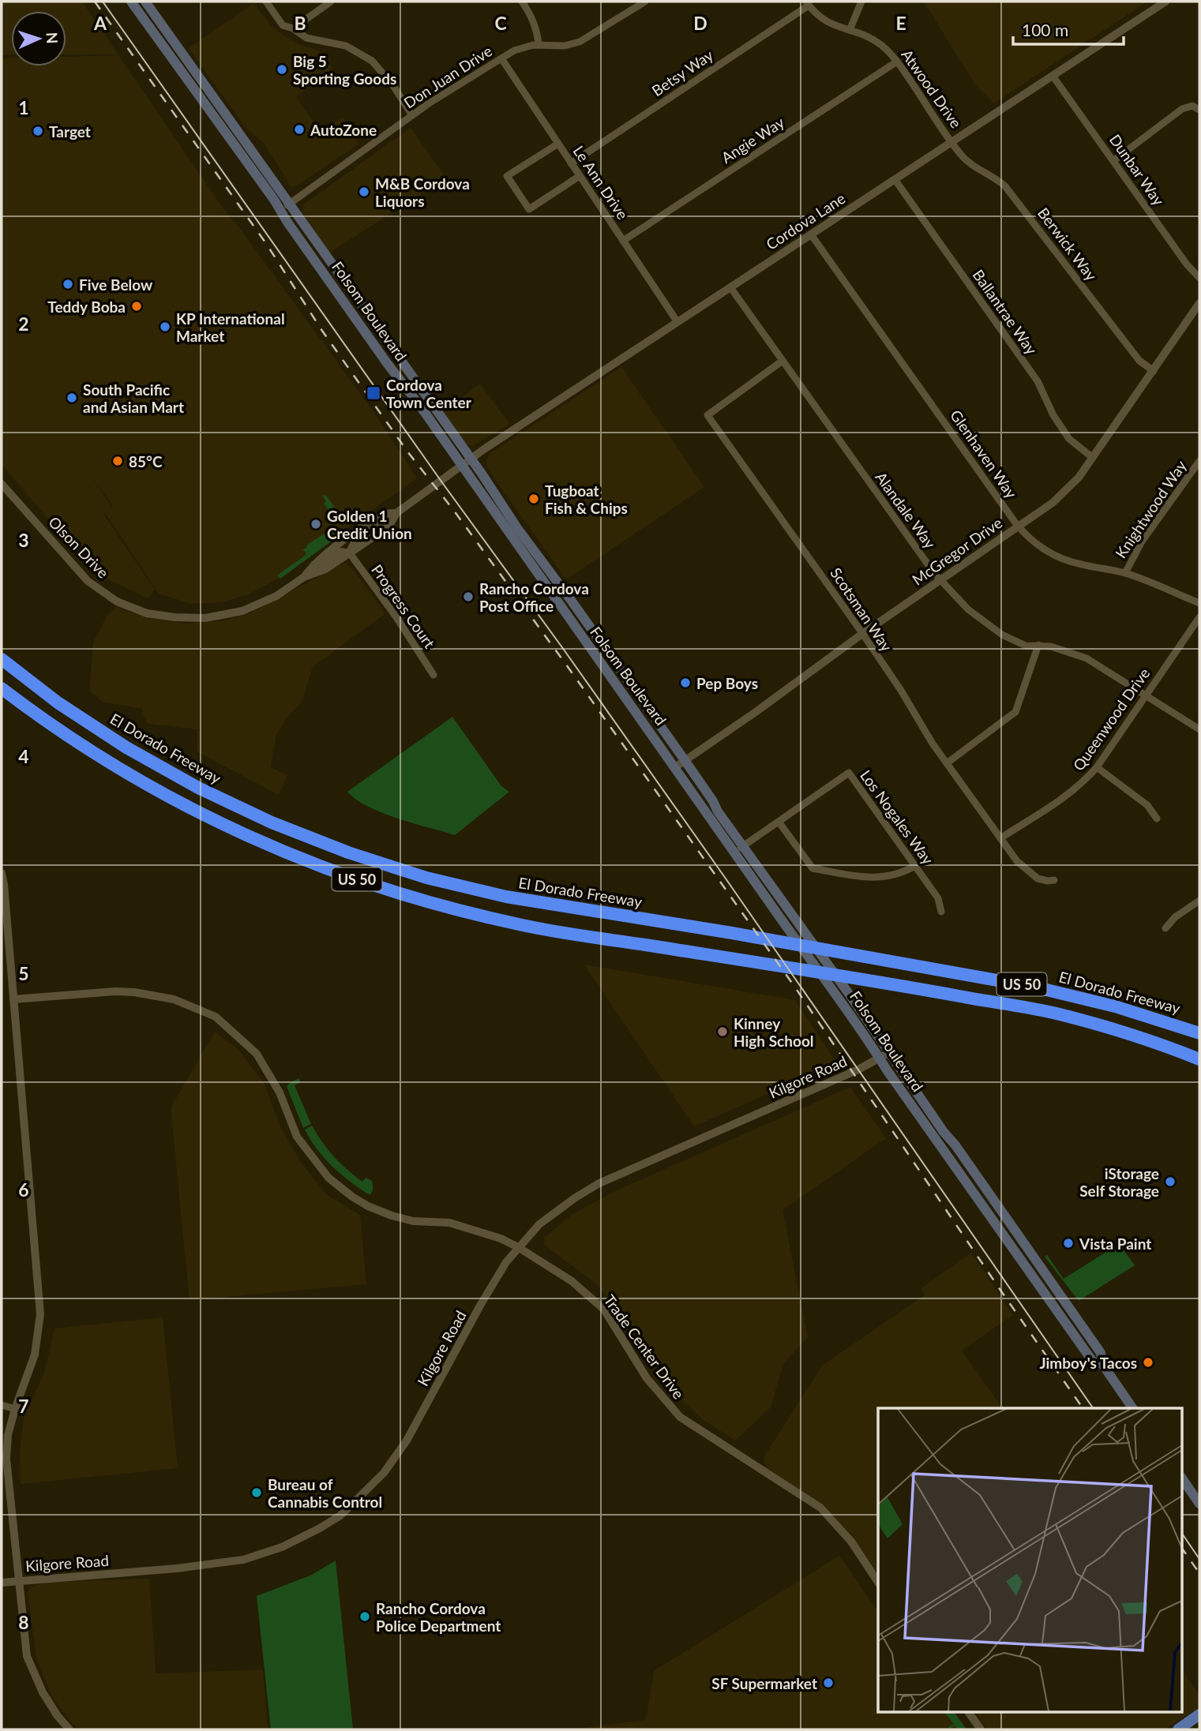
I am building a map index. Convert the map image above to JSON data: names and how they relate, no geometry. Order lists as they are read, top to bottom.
{
  "streets": {
    "highway": ["El Dorado Freeway", "US 50"],
    "main road": ["Folsom Boulevard"],
    "street": [
      "Betsy Way",
      "Don Juan Drive",
      "Atwood Drive",
      "Angie Way",
      "Dunbar Way",
      "Le Ann Drive",
      "Cordova Lane",
      "Berwick Way",
      "Ballantrae Way",
      "Glenhaven Way",
      "Knightwood Way",
      "Alandale Way",
      "Olson Drive",
      "McGregor Drive",
      "Progress Court",
      "Scotsman Way",
      "Queenwood Drive",
      "Los Nogales Way",
      "Kilgore Road",
      "Trade Center Drive"
    ]
  },
  "crossings": [
    ["Betsy Way", "Atwood Drive"],
    ["Betsy Way", "Le Ann Drive"],
    ["Don Juan Drive", "Le Ann Drive"],
    ["Don Juan Drive", "Folsom Boulevard"],
    ["Atwood Drive", "Angie Way"],
    ["Atwood Drive", "Cordova Lane"],
    ["Atwood Drive", "Berwick Way"],
    ["Angie Way", "Le Ann Drive"],
    ["Dunbar Way", "Cordova Lane"],
    ["Le Ann Drive", "Cordova Lane"],
    ["Cordova Lane", "Berwick Way"],
    ["Cordova Lane", "Folsom Boulevard"],
    ["Cordova Lane", "Ballantrae Way"],
    ["Cordova Lane", "Glenhaven Way"],
    ["Cordova Lane", "Alandale Way"],
    ["Cordova Lane", "Olson Drive"],
    ["Berwick Way", "McGregor Drive"],
    ["Folsom Boulevard", "Olson Drive"],
    ["Folsom Boulevard", "McGregor Drive"],
    ["Folsom Boulevard", "Los Nogales Way"],
    ["Folsom Boulevard", "Kilgore Road"],
    ["Ballantrae Way", "McGregor Drive"],
    ["Glenhaven Way", "Knightwood Way"],
    ["Glenhaven Way", "McGregor Drive"],
    ["Alandale Way", "McGregor Drive"],
    ["Alandale Way", "Scotsman Way"],
    ["Alandale Way", "Queenwood Drive"],
    ["Olson Drive", "Progress Court"],
    ["McGregor Drive", "Scotsman Way"],
    ["Scotsman Way", "Queenwood Drive"],
    ["Kilgore Road", "Trade Center Drive"]
  ],
  "places": {
    "other": [
      "Big 5 Sporting Goods",
      "AutoZone",
      "Target",
      "M&B Cordova Liquors",
      "Five Below",
      "Teddy Boba",
      "KP International Market",
      "South Pacific and Asian Mart",
      "85°C",
      "Tugboat Fish & Chips",
      "Golden 1 Credit Union",
      "Rancho Cordova Post Office",
      "Pep Boys",
      "Kinney High School",
      "iStorage Self Storage",
      "Vista Paint",
      "Jimboy's Tacos",
      "Bureau of Cannabis Control",
      "Rancho Cordova Police Department",
      "SF Supermarket"
    ],
    "transit": ["Cordova Town Center"]
  },
  "scale_bar": "100 m",
  "north": "right",
  "grid": {
    "columns": [
      "A",
      "B",
      "C",
      "D",
      "E"
    ],
    "rows": [
      "1",
      "2",
      "3",
      "4",
      "5",
      "6",
      "7",
      "8"
    ]
  }
}
